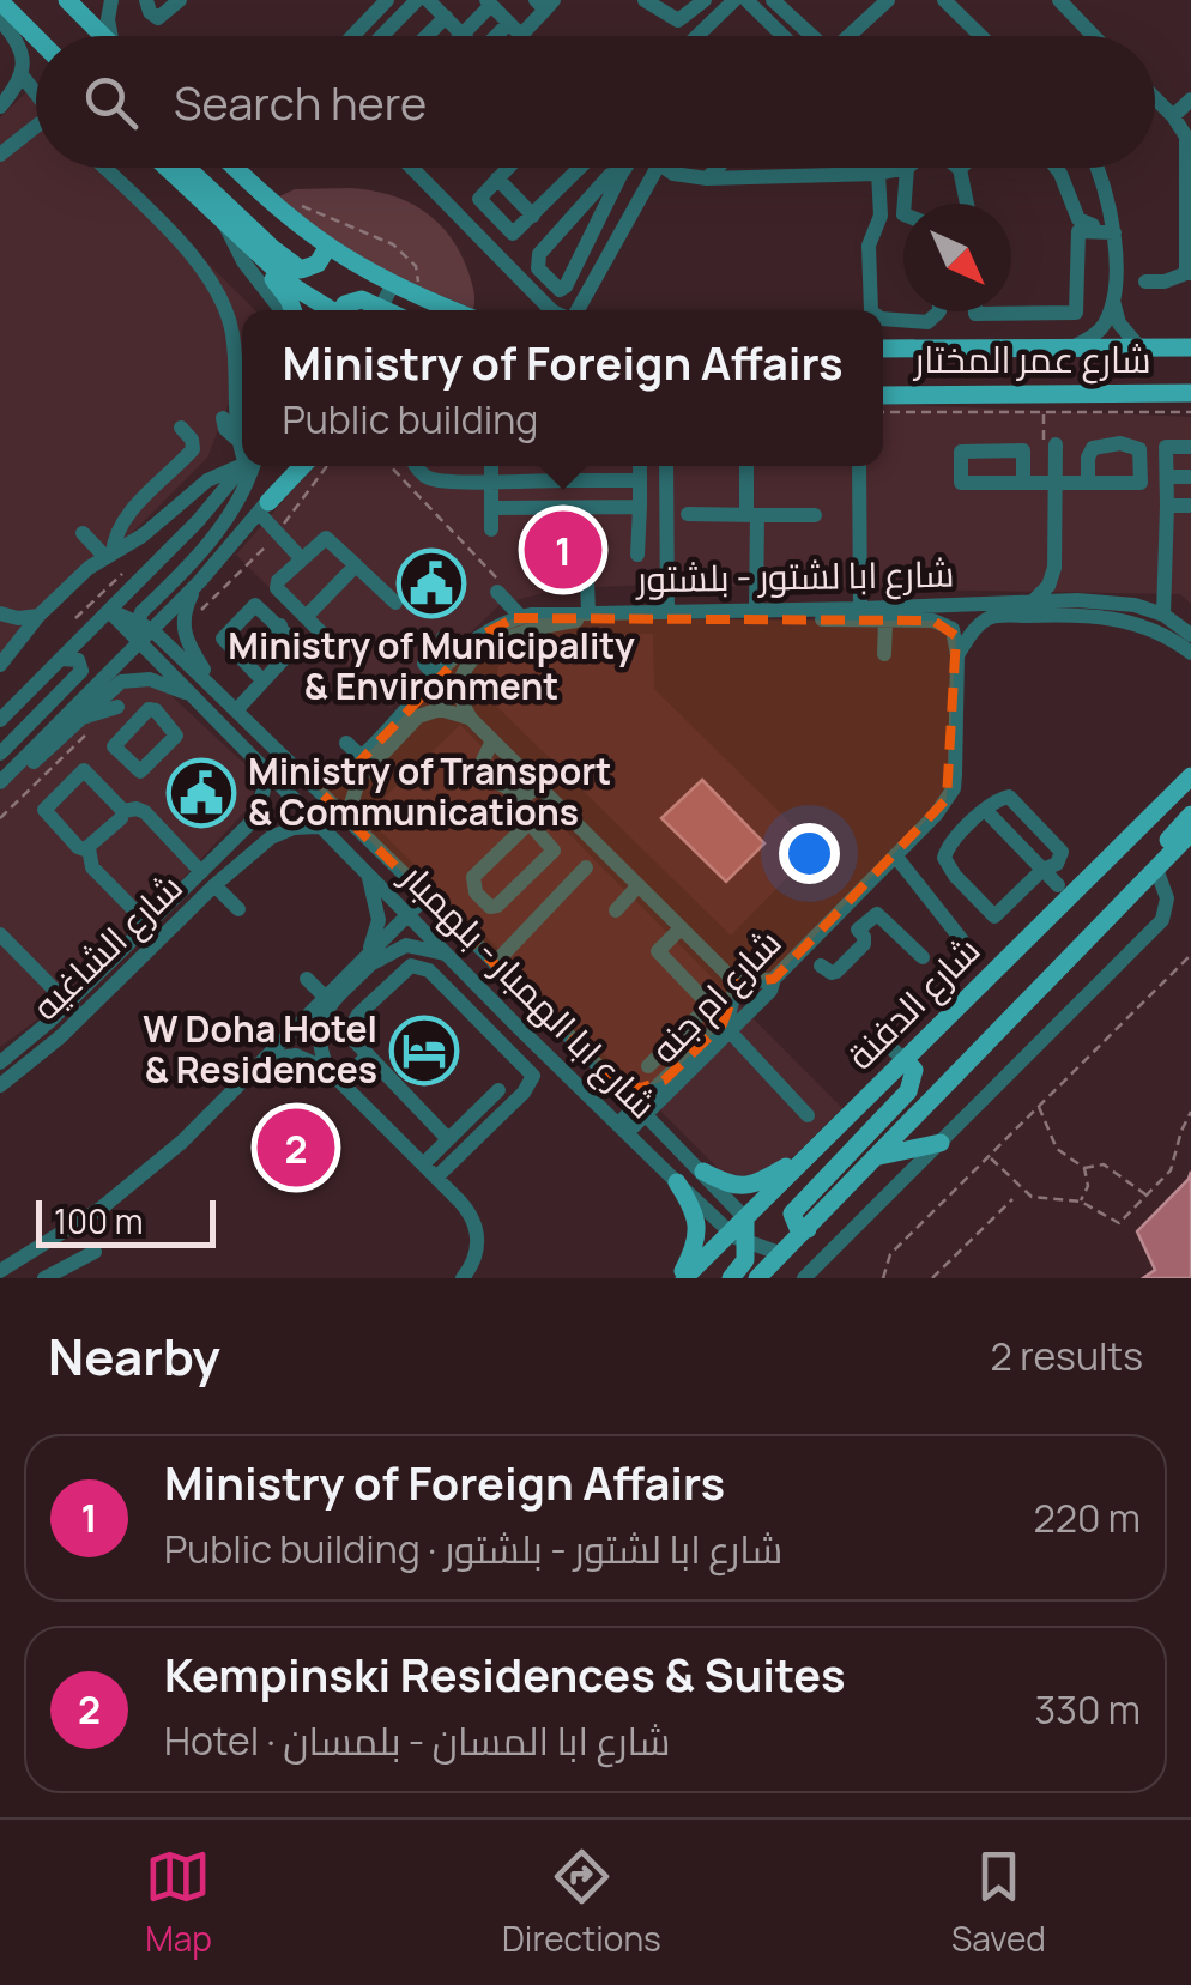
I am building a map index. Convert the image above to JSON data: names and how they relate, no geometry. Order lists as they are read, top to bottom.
{
  "streets": {
    "main road": ["شارع عمر المختار", "شارع الدفنة"],
    "street": [
      "شارع ابا لشتور - بلشتور",
      "شارع الشاغيه",
      "شارع ابا الهمبار - بلهمبار",
      "شارع ام جنه"
    ]
  },
  "crossings": [
    ["شارع ابا لشتور - بلشتور", "شارع ابا الهمبار - بلهمبار"],
    ["شارع ابا لشتور - بلشتور", "شارع ام جنه"],
    ["شارع الشاغيه", "شارع ابا الهمبار - بلهمبار"],
    ["شارع ابا الهمبار - بلهمبار", "شارع ام جنه"],
    ["شارع ابا الهمبار - بلهمبار", "شارع الدفنة"]
  ],
  "places": {
    "public building": ["Ministry of Municipality & Environment", "Ministry of Transport & Communications"],
    "hotel": ["W Doha Hotel & Residences"]
  },
  "scale_bar": "100 m",
  "north": "bottom right",
  "page": {
    "search": "Search here",
    "popup": ["Ministry of Foreign Affairs", "Public building"],
    "pins": ["1", "2"],
    "scale": "100 m",
    "heading": ["Nearby", "2 results"],
    "list": [
      {
        "mark": "1",
        "name": "Ministry of Foreign Affairs",
        "note": "Public building · شارع ابا لشتور - بلشتور",
        "value": "220 m"
      },
      {
        "mark": "2",
        "name": "Kempinski Residences & Suites",
        "note": "Hotel · شارع ابا المسان - بلمسان",
        "value": "330 m"
      }
    ],
    "nav": ["Map", "Directions", "Saved"]
  }
}
